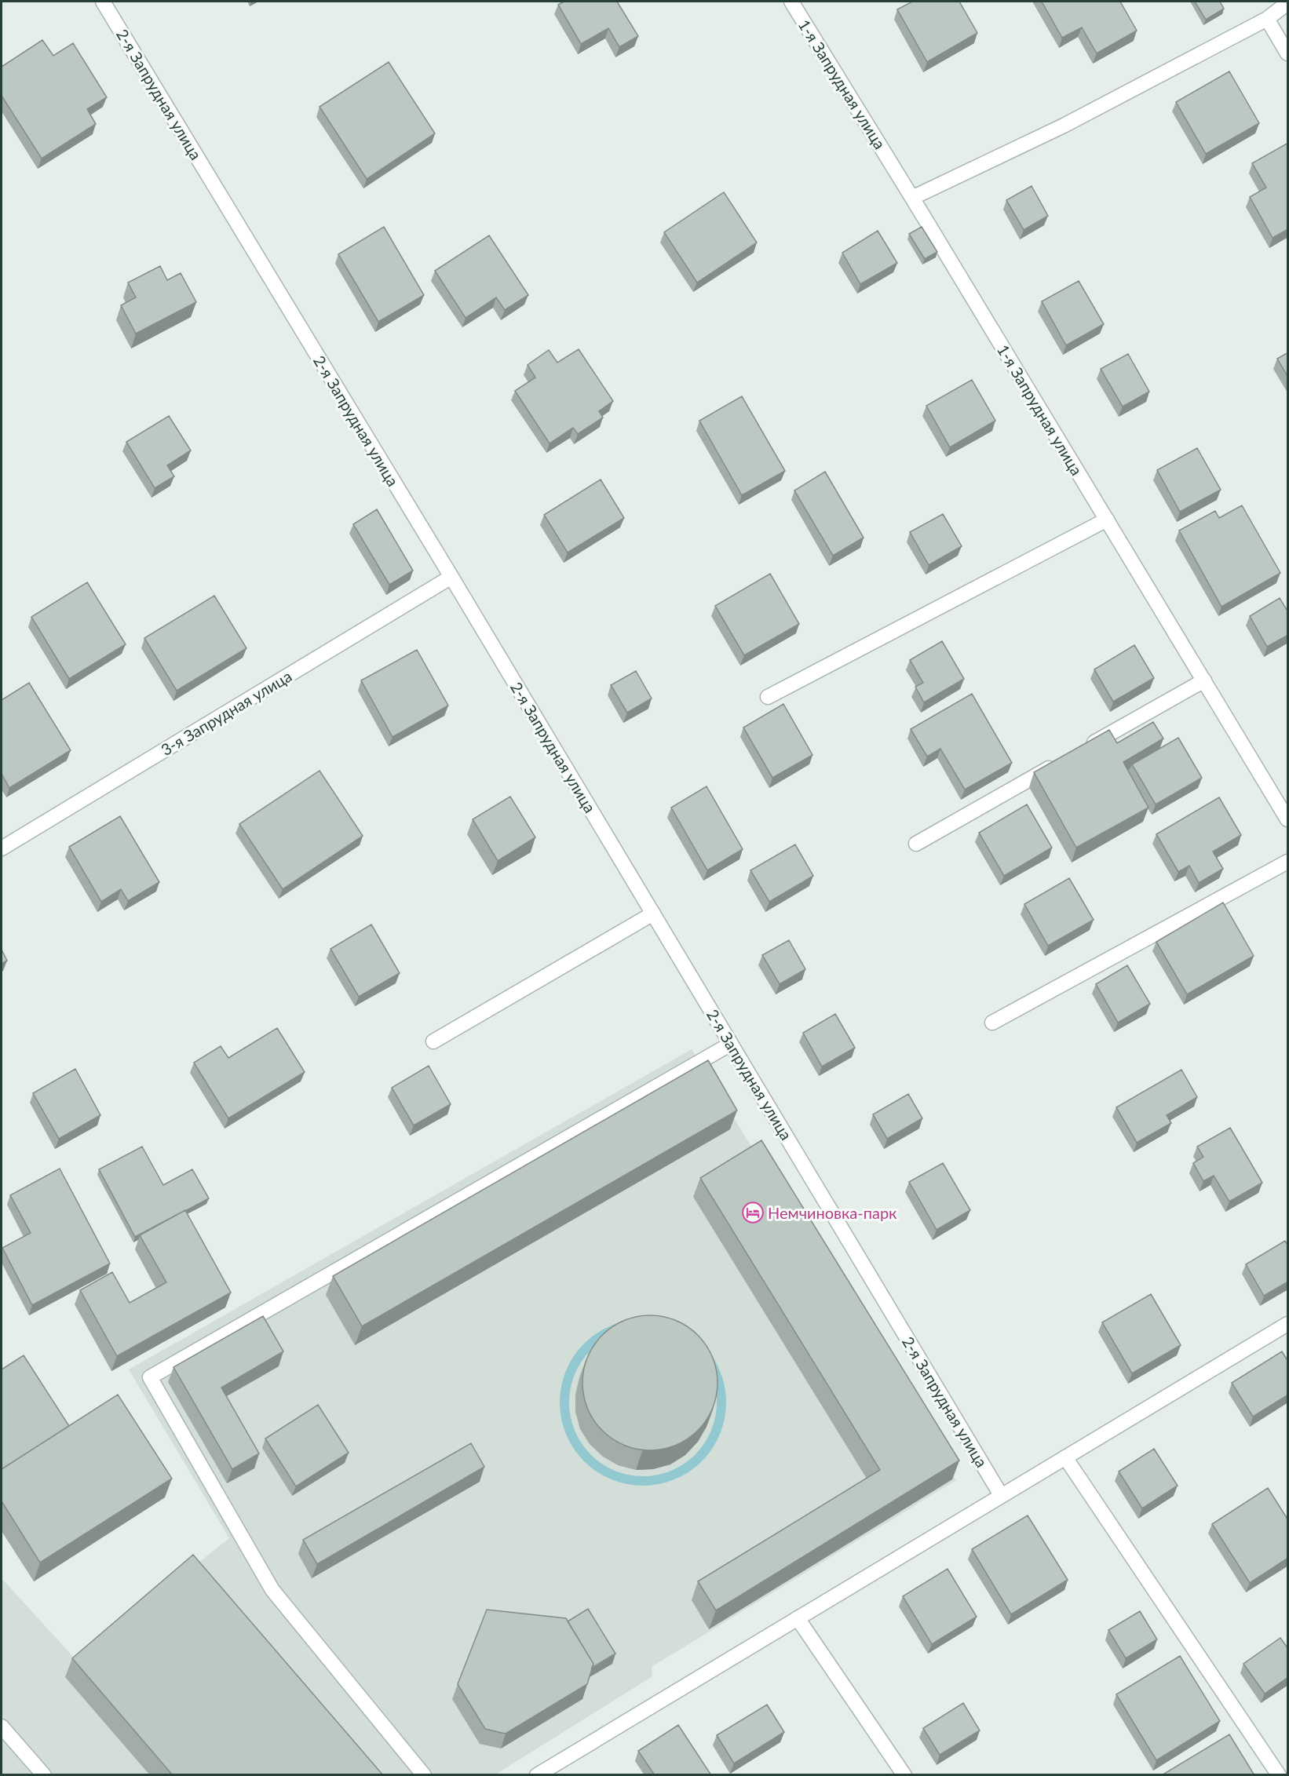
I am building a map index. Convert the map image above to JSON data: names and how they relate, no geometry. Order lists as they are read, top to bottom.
{
  "streets": {
    "street": ["1-я Запрудная улица", "2-я Запрудная улица", "3-я Запрудная улица"]
  },
  "crossings": [
    ["2-я Запрудная улица", "3-я Запрудная улица"]
  ],
  "places": {
    "hotel": ["Немчиновка-парк"]
  }
}
